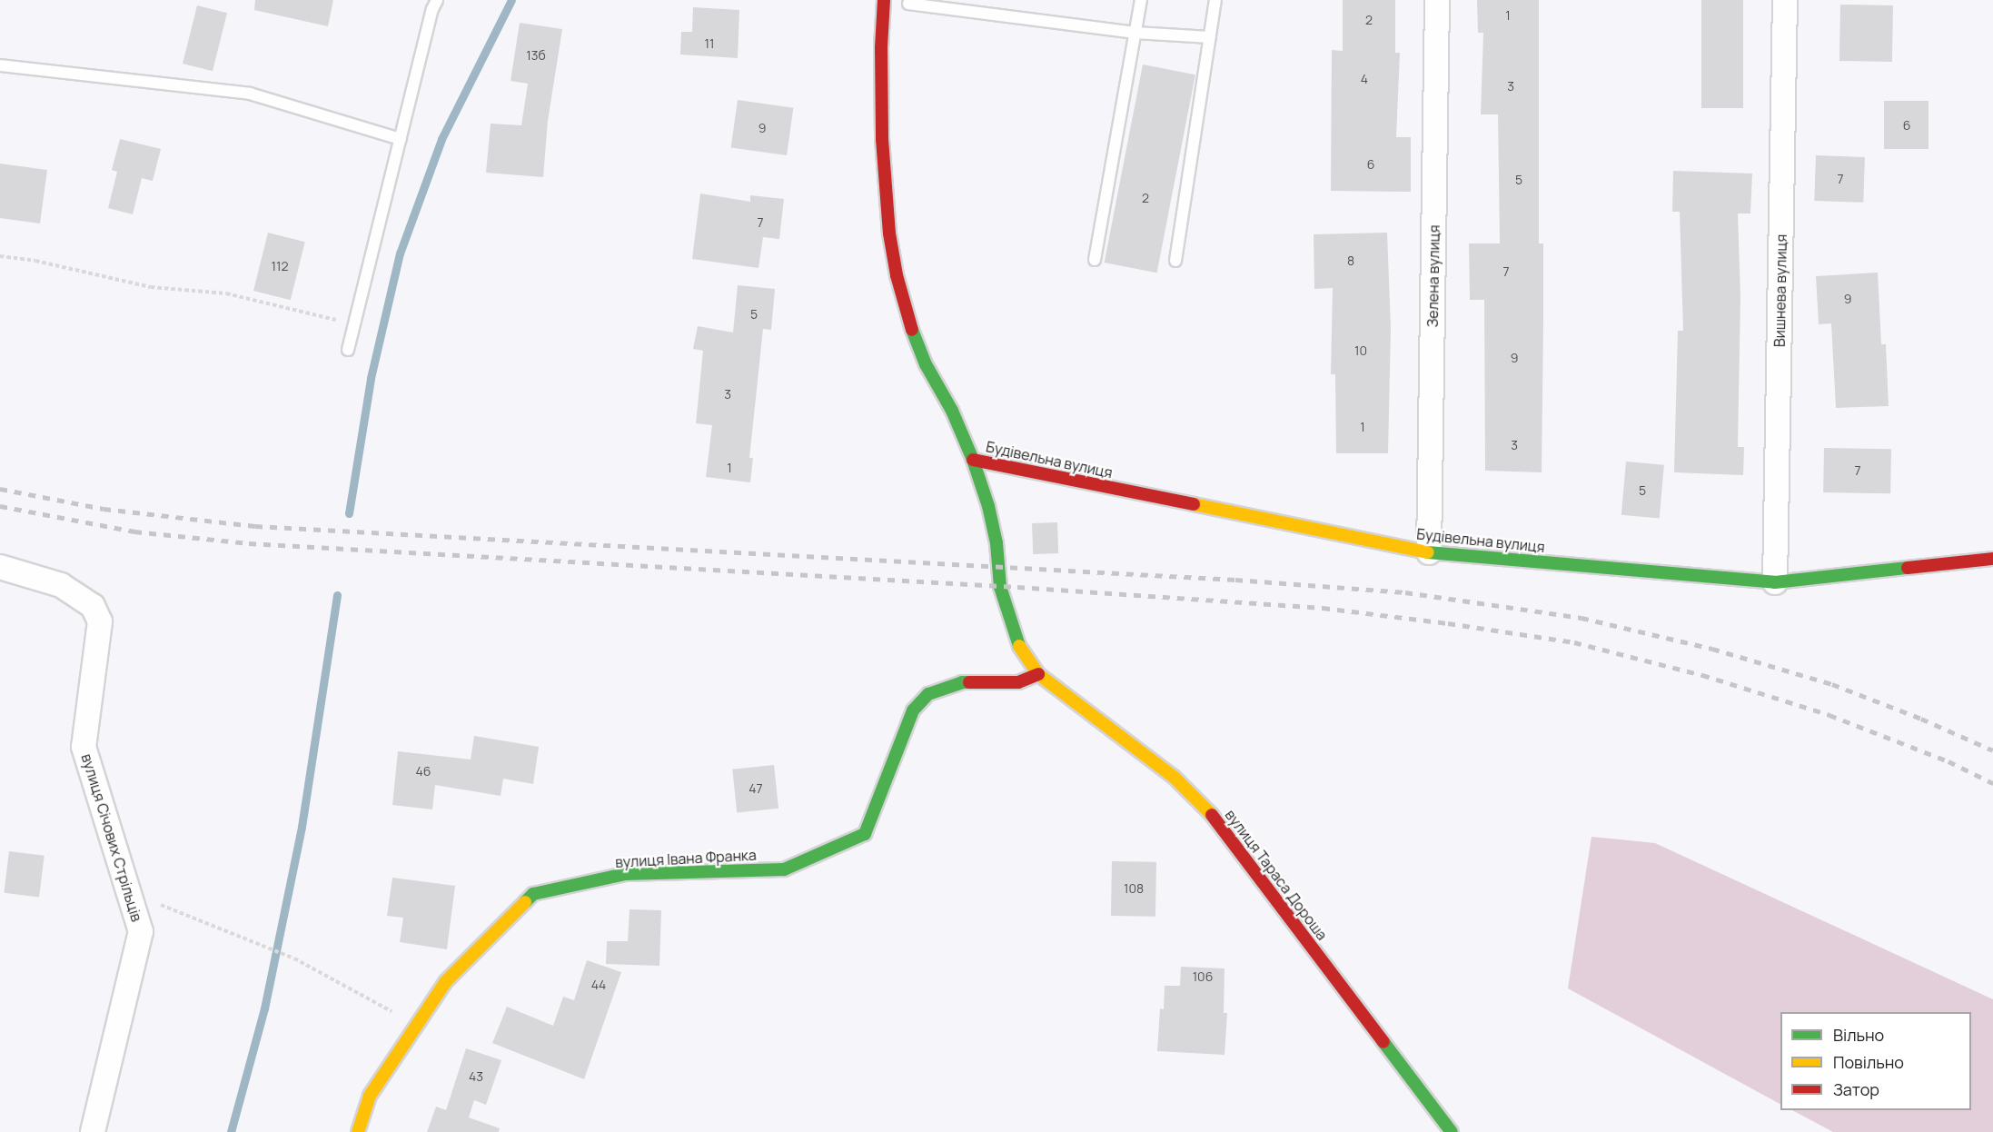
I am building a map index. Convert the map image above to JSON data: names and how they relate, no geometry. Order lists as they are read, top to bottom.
{
  "streets": {
    "street": [
      "Зелена вулиця",
      "Вишнева вулиця",
      "Будівельна вулиця",
      "вулиця Січових Стрільців",
      "вулиця Івана Франка",
      "вулиця Тараса Дороша"
    ]
  },
  "crossings": [
    ["Зелена вулиця", "Будівельна вулиця"],
    ["Вишнева вулиця", "Будівельна вулиця"],
    ["Будівельна вулиця", "вулиця Тараса Дороша"],
    ["вулиця Івана Франка", "вулиця Тараса Дороша"]
  ],
  "house_numbers": [
    "1",
    "2",
    "11",
    "13б",
    "4",
    "3",
    "6",
    "9",
    "6",
    "7",
    "5",
    "2",
    "7",
    "8",
    "112",
    "7",
    "9",
    "5",
    "10",
    "9",
    "3",
    "1",
    "3",
    "1",
    "7",
    "5",
    "46",
    "47",
    "108",
    "106",
    "44",
    "43"
  ],
  "legend": ["Вільно", "Повільно", "Затор"]
}
